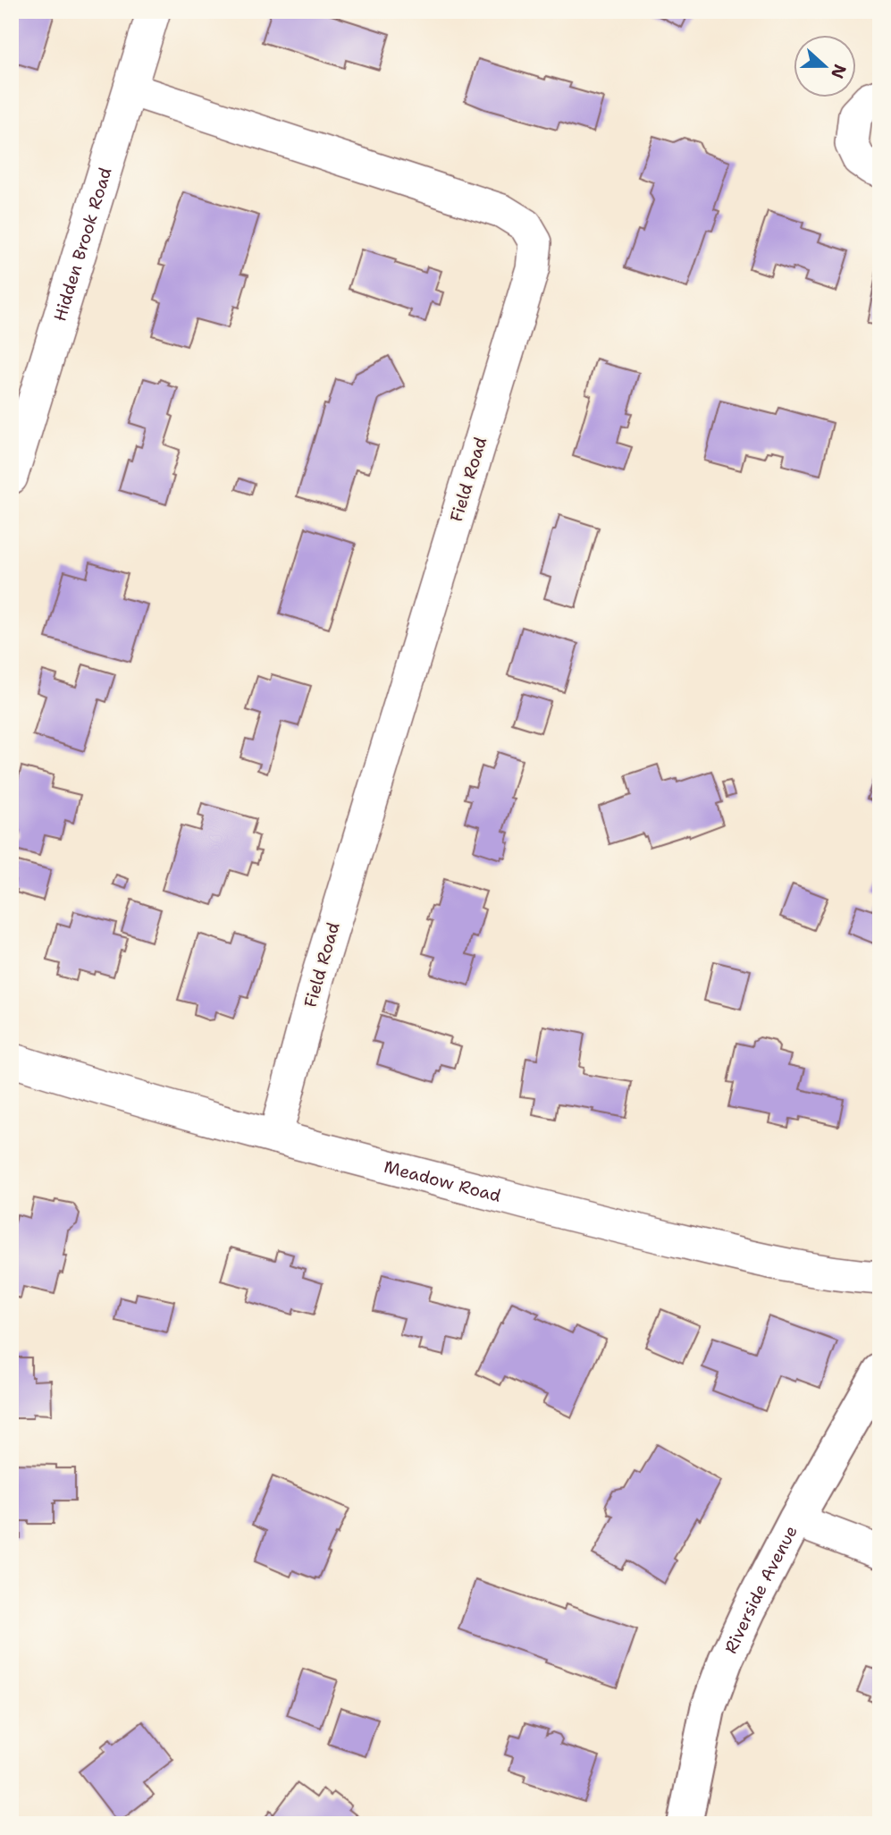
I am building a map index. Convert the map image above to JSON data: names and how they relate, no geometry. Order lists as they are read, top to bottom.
{
  "streets": {
    "street": [
      "Hidden Brook Road",
      "Field Road",
      "Meadow Road",
      "Riverside Avenue"
    ]
  },
  "crossings": [
    ["Hidden Brook Road", "Field Road"],
    ["Field Road", "Meadow Road"]
  ],
  "north": "right"
}
